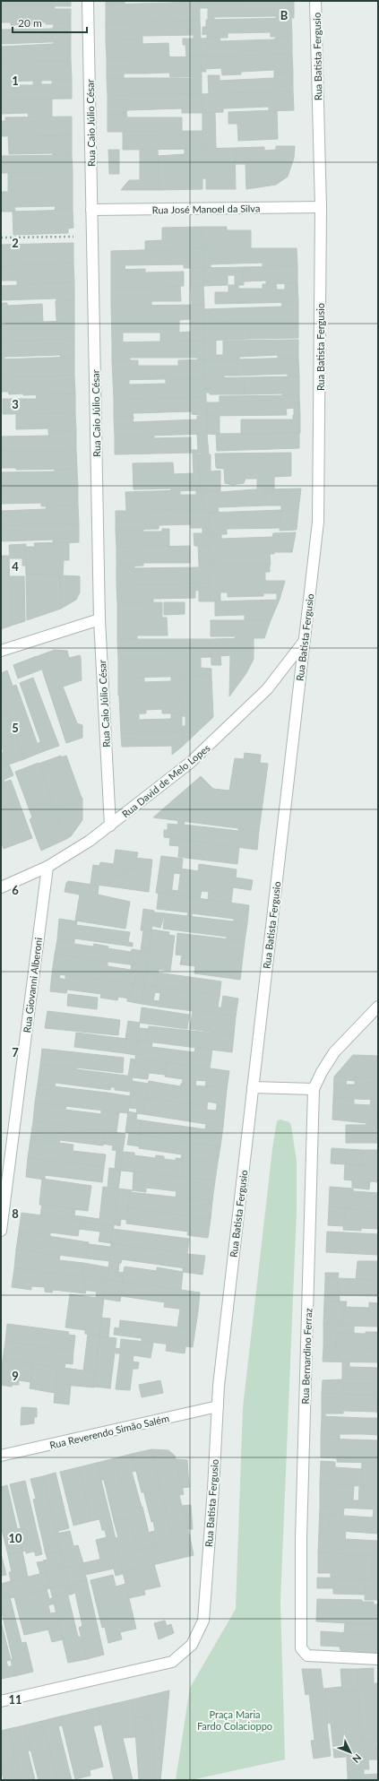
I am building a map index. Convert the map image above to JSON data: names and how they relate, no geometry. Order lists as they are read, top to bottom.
{
  "streets": {
    "street": [
      "Rua Batista Fergusio",
      "Rua Caio Júlio César",
      "Rua José Manoel da Silva",
      "Rua David de Melo Lopes",
      "Rua Giovanni Alberoni",
      "Rua Bernardino Ferraz",
      "Rua Reverendo Simão Salém"
    ]
  },
  "crossings": [
    ["Rua Batista Fergusio", "Rua José Manoel da Silva"],
    ["Rua Batista Fergusio", "Rua David de Melo Lopes"],
    ["Rua Batista Fergusio", "Rua Reverendo Simão Salém"],
    ["Rua Caio Júlio César", "Rua José Manoel da Silva"],
    ["Rua Caio Júlio César", "Rua David de Melo Lopes"],
    ["Rua David de Melo Lopes", "Rua Giovanni Alberoni"]
  ],
  "parks": ["Praça Maria Fardo Colacioppo"],
  "scale_bar": "20 m",
  "north": "bottom right",
  "grid": {
    "columns": ["B"],
    "rows": [
      "1",
      "2",
      "3",
      "4",
      "5",
      "6",
      "7",
      "8",
      "9",
      "10",
      "11"
    ]
  }
}
